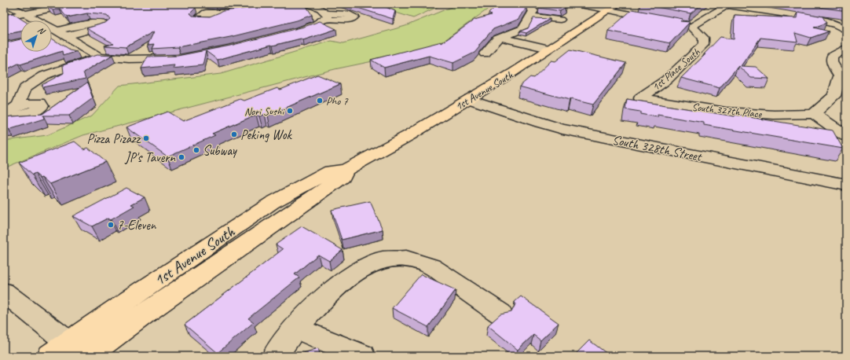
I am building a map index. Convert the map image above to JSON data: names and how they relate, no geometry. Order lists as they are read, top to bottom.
{
  "streets": {
    "main road": ["1st Avenue South"],
    "street": ["1st Place South", "South 327th Place", "South 328th Street"]
  },
  "crossings": [
    ["1st Place South", "South 327th Place"],
    ["1st Avenue South", "South 328th Street"]
  ],
  "places": [
    "Pho 7",
    "Nori Sushi",
    "Peking Wok",
    "Pizza Pizazz",
    "Subway",
    "JP's Tavern",
    "7-Eleven"
  ],
  "north": "top right"
}
